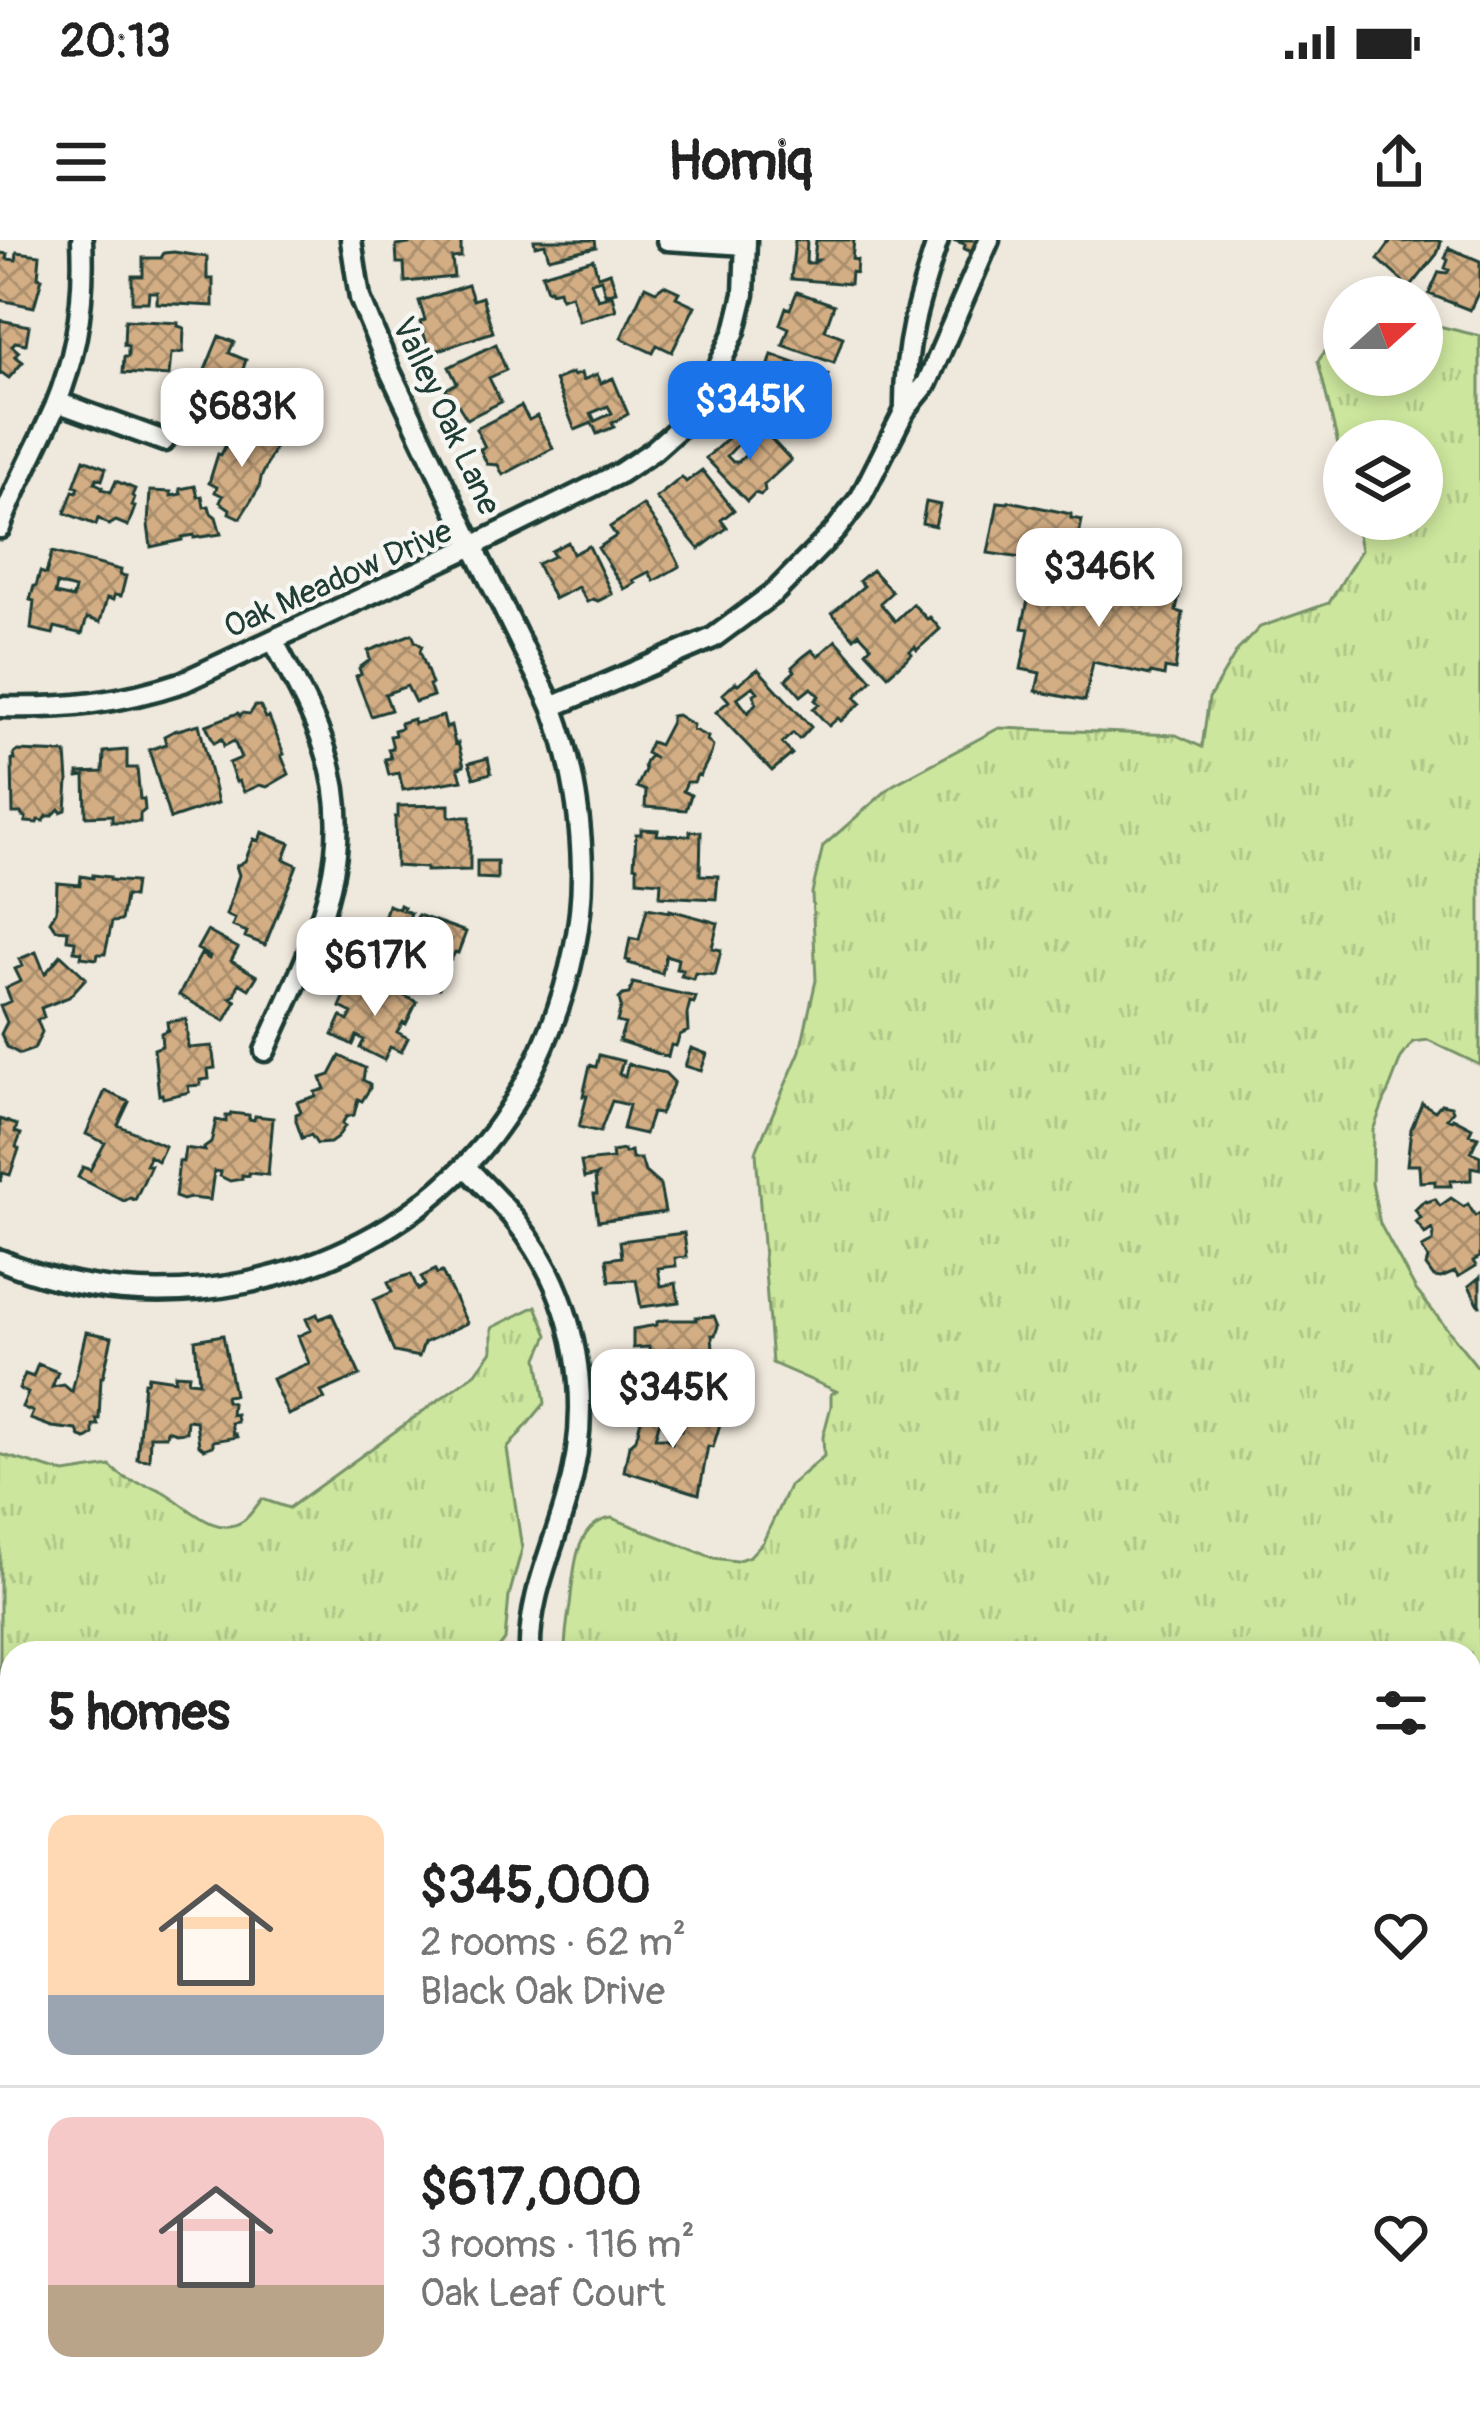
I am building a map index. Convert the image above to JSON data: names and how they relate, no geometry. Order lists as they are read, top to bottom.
{
  "streets": {
    "street": ["Valley Oak Lane", "Oak Meadow Drive"]
  },
  "crossings": [
    ["Valley Oak Lane", "Oak Meadow Drive"]
  ],
  "north": "right",
  "page": {
    "status": "20:13",
    "header": "Homiq",
    "price": [
      "$345K",
      "$683K",
      "$346K",
      "$617K",
      "$345K"
    ],
    "heading": "5 homes",
    "list": [
      {
        "name": "$345,000",
        "note": "2 rooms · 62 m² · Black Oak Drive"
      },
      {
        "name": "$617,000",
        "note": "3 rooms · 116 m² · Oak Leaf Court"
      }
    ]
  }
}
